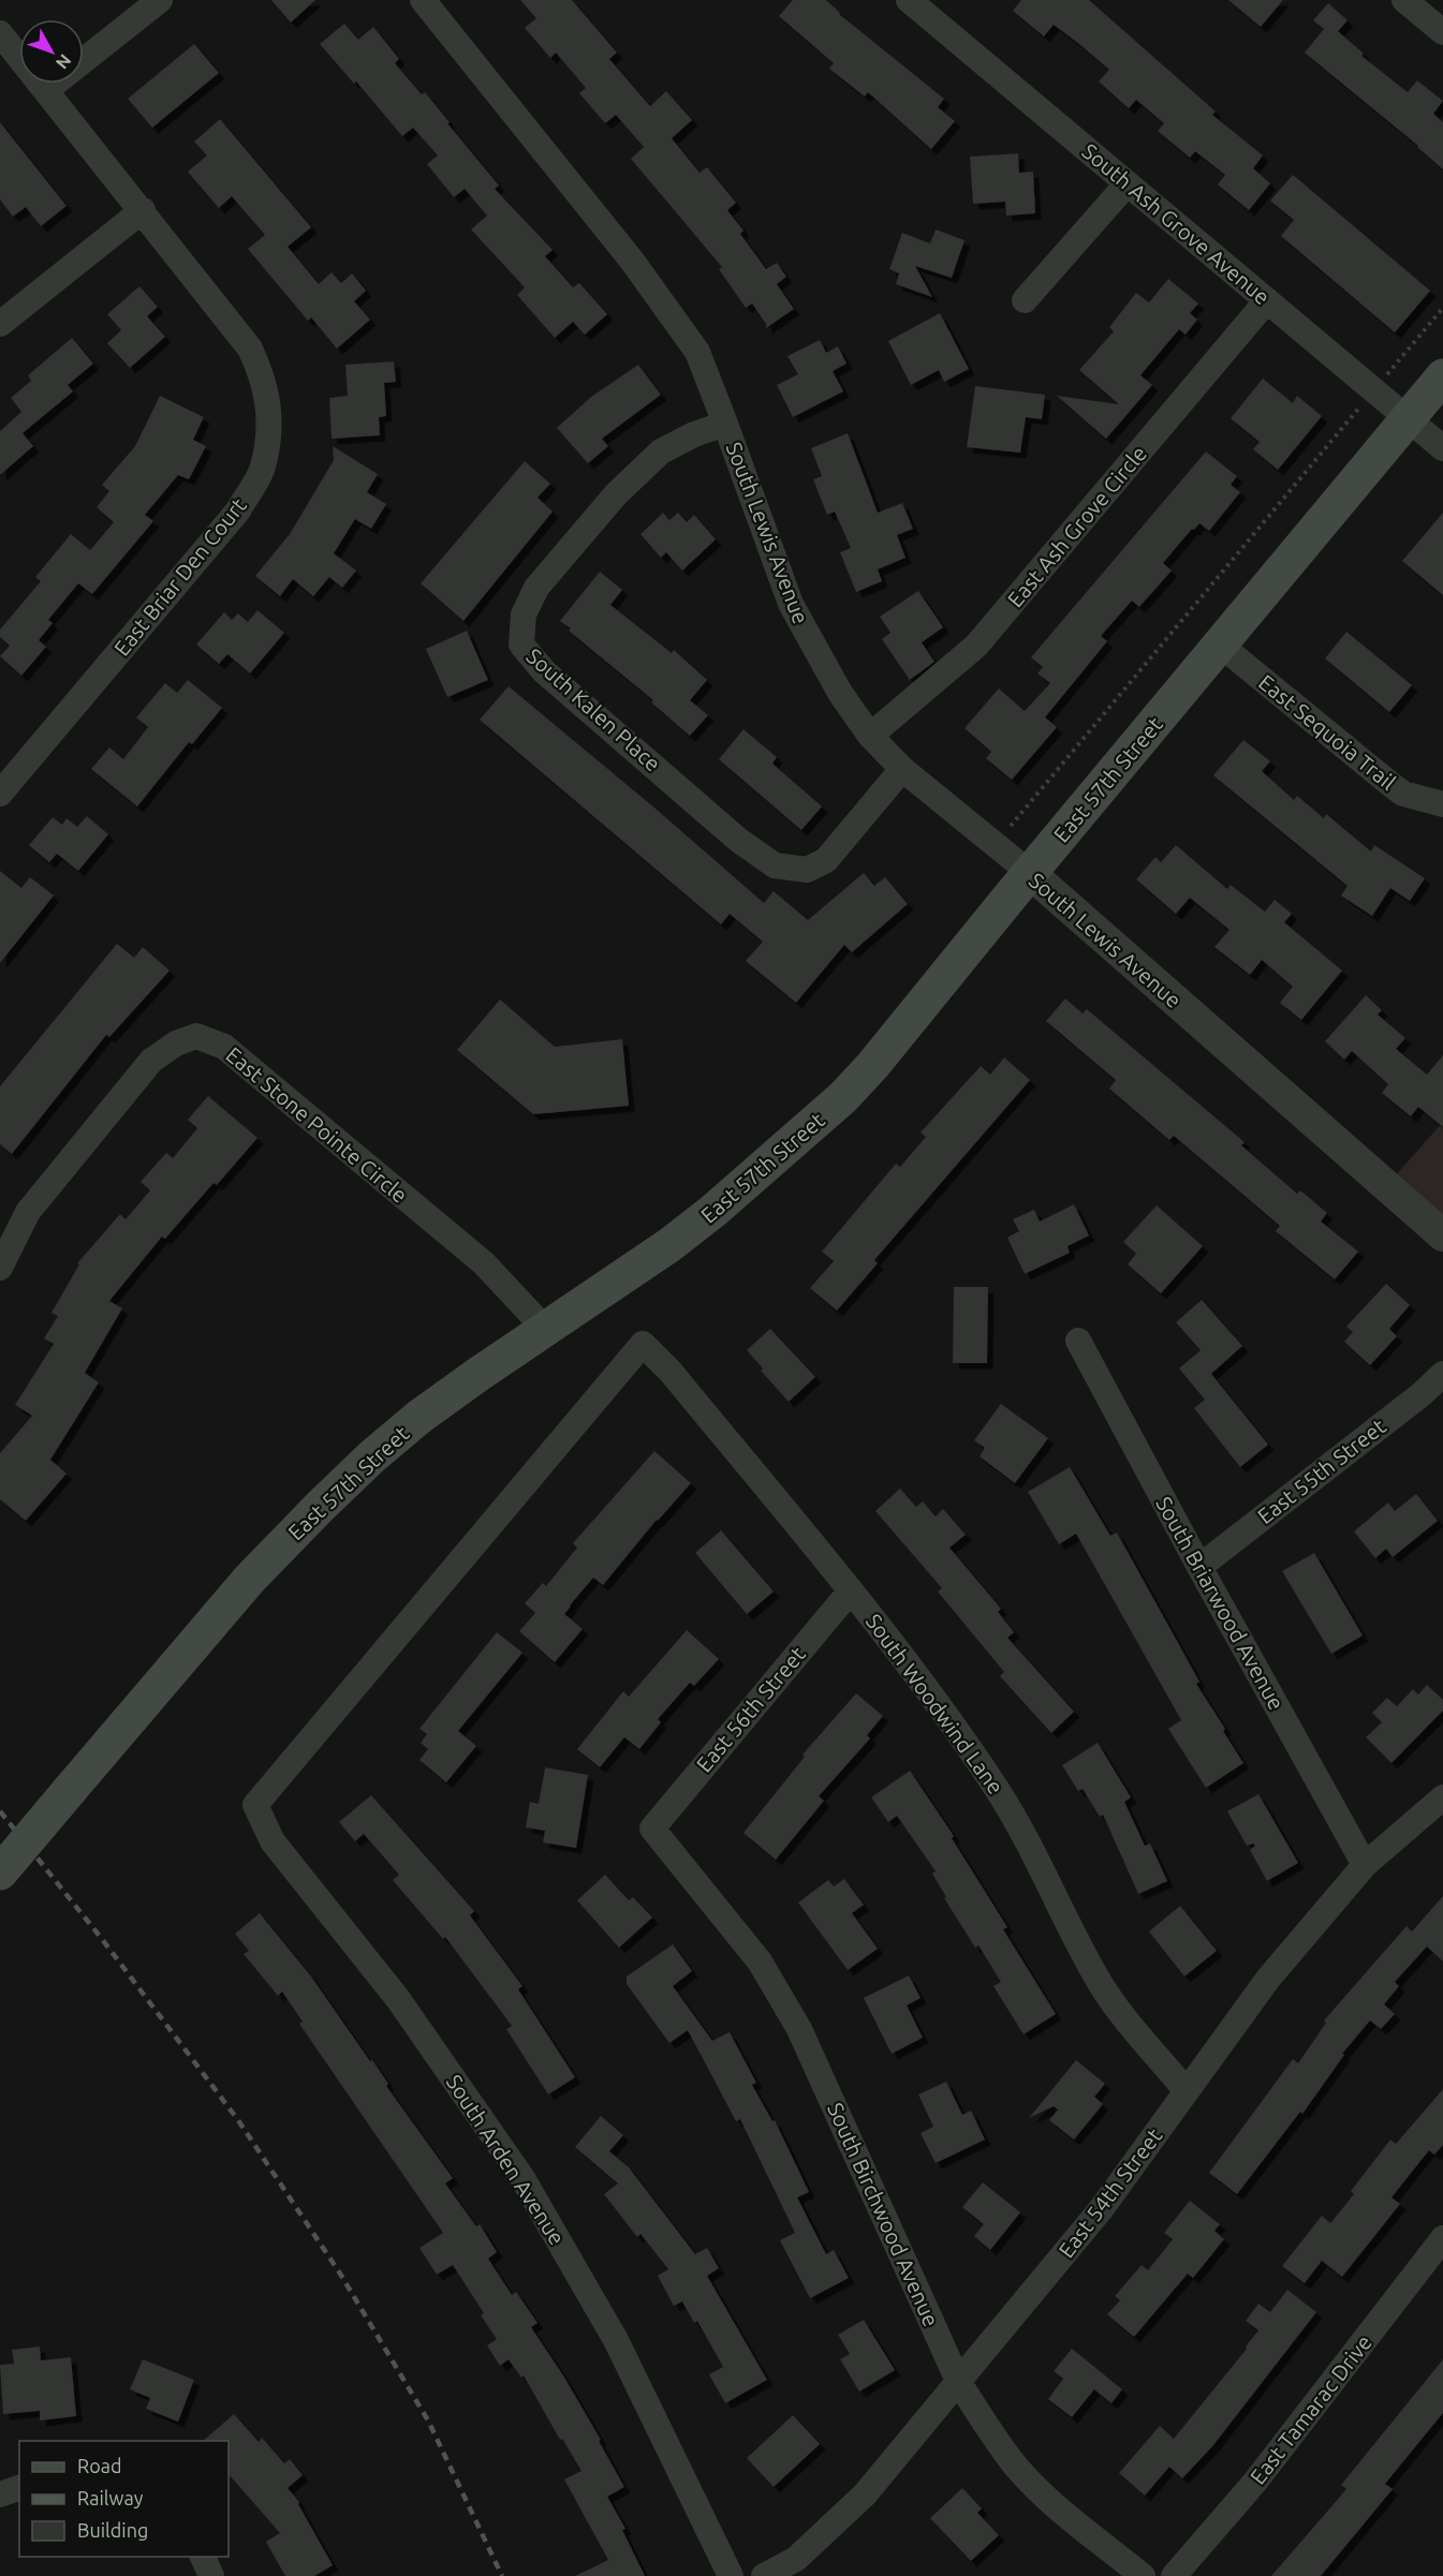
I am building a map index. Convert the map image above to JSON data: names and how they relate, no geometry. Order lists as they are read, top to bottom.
{
  "streets": {
    "main road": ["East 57th Street"],
    "street": [
      "South Ash Grove Avenue",
      "East Ash Grove Circle",
      "South Lewis Avenue",
      "East Briar Den Court",
      "South Kalen Place",
      "East Sequoia Trail",
      "East Stone Pointe Circle",
      "East 55th Street",
      "South Briarwood Avenue",
      "South Woodwind Lane",
      "East 56th Street",
      "South Arden Avenue",
      "East 54th Street",
      "South Birchwood Avenue",
      "East Tamarac Drive"
    ]
  },
  "crossings": [
    ["South Ash Grove Avenue", "East Ash Grove Circle"],
    ["South Ash Grove Avenue", "East 57th Street"],
    ["East Ash Grove Circle", "South Lewis Avenue"],
    ["South Lewis Avenue", "South Kalen Place"],
    ["South Lewis Avenue", "East 57th Street"],
    ["East Sequoia Trail", "East 57th Street"],
    ["East 57th Street", "East Stone Pointe Circle"],
    ["East 55th Street", "South Briarwood Avenue"],
    ["South Briarwood Avenue", "East 54th Street"],
    ["South Woodwind Lane", "East 56th Street"],
    ["South Woodwind Lane", "South Arden Avenue"],
    ["South Woodwind Lane", "East 54th Street"],
    ["East 56th Street", "South Birchwood Avenue"],
    ["East 54th Street", "South Birchwood Avenue"]
  ],
  "legend": ["Road", "Railway", "Building"],
  "north": "bottom right"
}
